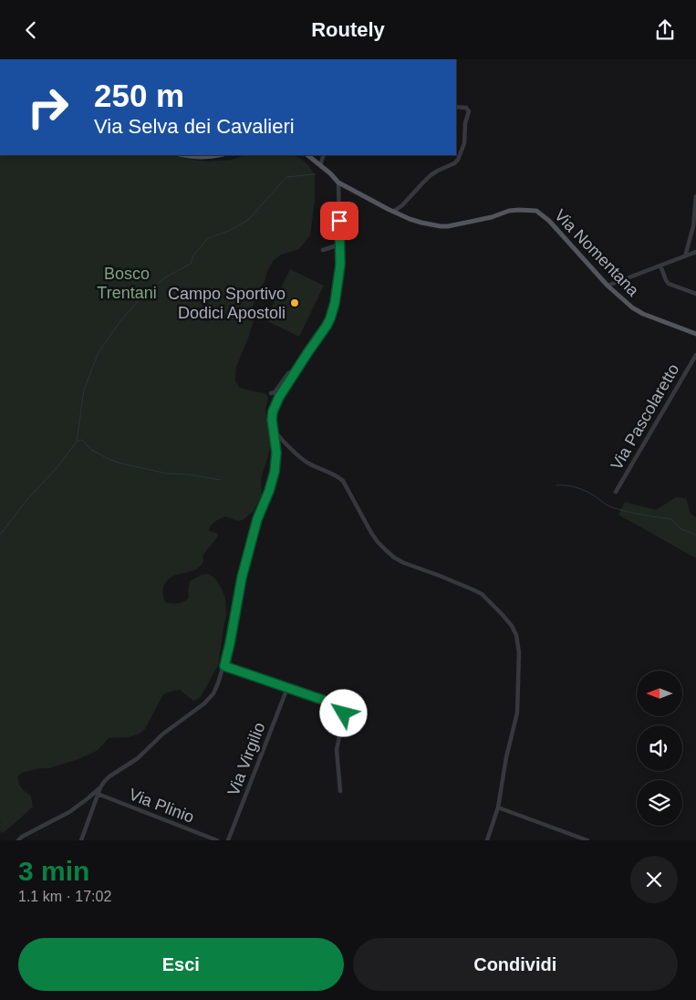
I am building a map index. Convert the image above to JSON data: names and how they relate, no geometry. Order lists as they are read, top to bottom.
{
  "streets": {
    "main road": ["Via Nomentana"],
    "street": ["Via Pascolaretto", "Via Virgilio", "Via Plinio"]
  },
  "parks": ["Bosco Trentani"],
  "places": ["Campo Sportivo Dodici Apostoli"],
  "north": "left",
  "page": {
    "header": "Routely",
    "turn": ["250 m", "Via Selva dei Cavalieri"],
    "heading": ["3 min", "1.1 km · 17:02"],
    "buttons": ["Esci", "Condividi"]
  }
}
